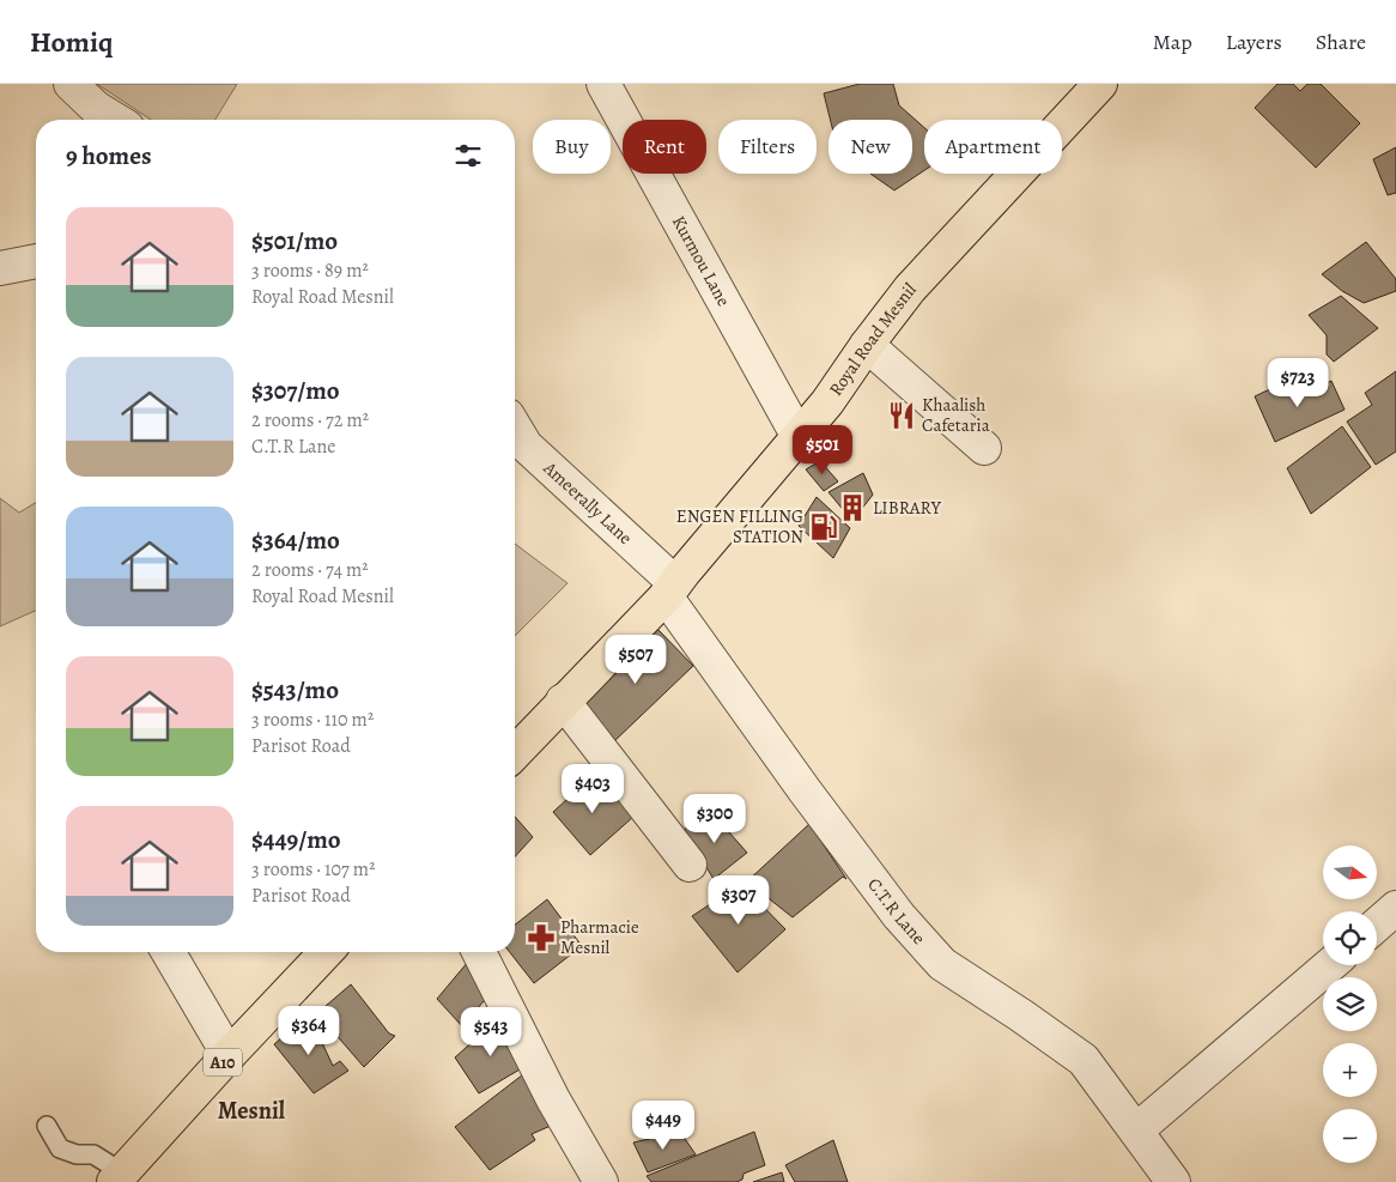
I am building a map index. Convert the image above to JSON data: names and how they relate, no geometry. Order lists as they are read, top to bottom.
{
  "streets": {
    "main road": ["Royal Road Mesnil", "A10"],
    "street": ["Kurmou Lane", "Ameerally Lane", "C.T.R Lane"]
  },
  "crossings": [
    ["Kurmou Lane", "Royal Road Mesnil"],
    ["Royal Road Mesnil", "Ameerally Lane"],
    ["Royal Road Mesnil", "C.T.R Lane"],
    ["Ameerally Lane", "C.T.R Lane"]
  ],
  "districts": ["Mesnil"],
  "places": {
    "restaurant": ["Khaalish Cafetaria"],
    "building": ["LIBRARY"],
    "fuel station": ["ENGEN FILLING STATION"],
    "pharmacy": ["Pharmacie Mesnil"]
  },
  "north": "right",
  "page": {
    "header": "Homiq",
    "nav": ["Map", "Layers", "Share"],
    "chip": [
      "Buy",
      "Rent",
      "Filters",
      "New",
      "Apartment"
    ],
    "heading": "9 homes",
    "list": [
      {
        "name": "$501/mo",
        "note": "3 rooms · 89 m² · Royal Road Mesnil"
      },
      {
        "name": "$307/mo",
        "note": "2 rooms · 72 m² · C.T.R Lane"
      },
      {
        "name": "$364/mo",
        "note": "2 rooms · 74 m² · Royal Road Mesnil"
      },
      {
        "name": "$543/mo",
        "note": "3 rooms · 110 m² · Parisot Road"
      },
      {
        "name": "$449/mo",
        "note": "3 rooms · 107 m² · Parisot Road"
      }
    ],
    "price": [
      "$723",
      "$501",
      "$507",
      "$403",
      "$300",
      "$307",
      "$364",
      "$543",
      "$449"
    ],
    "map_buttons": ["+", "−"]
  }
}
